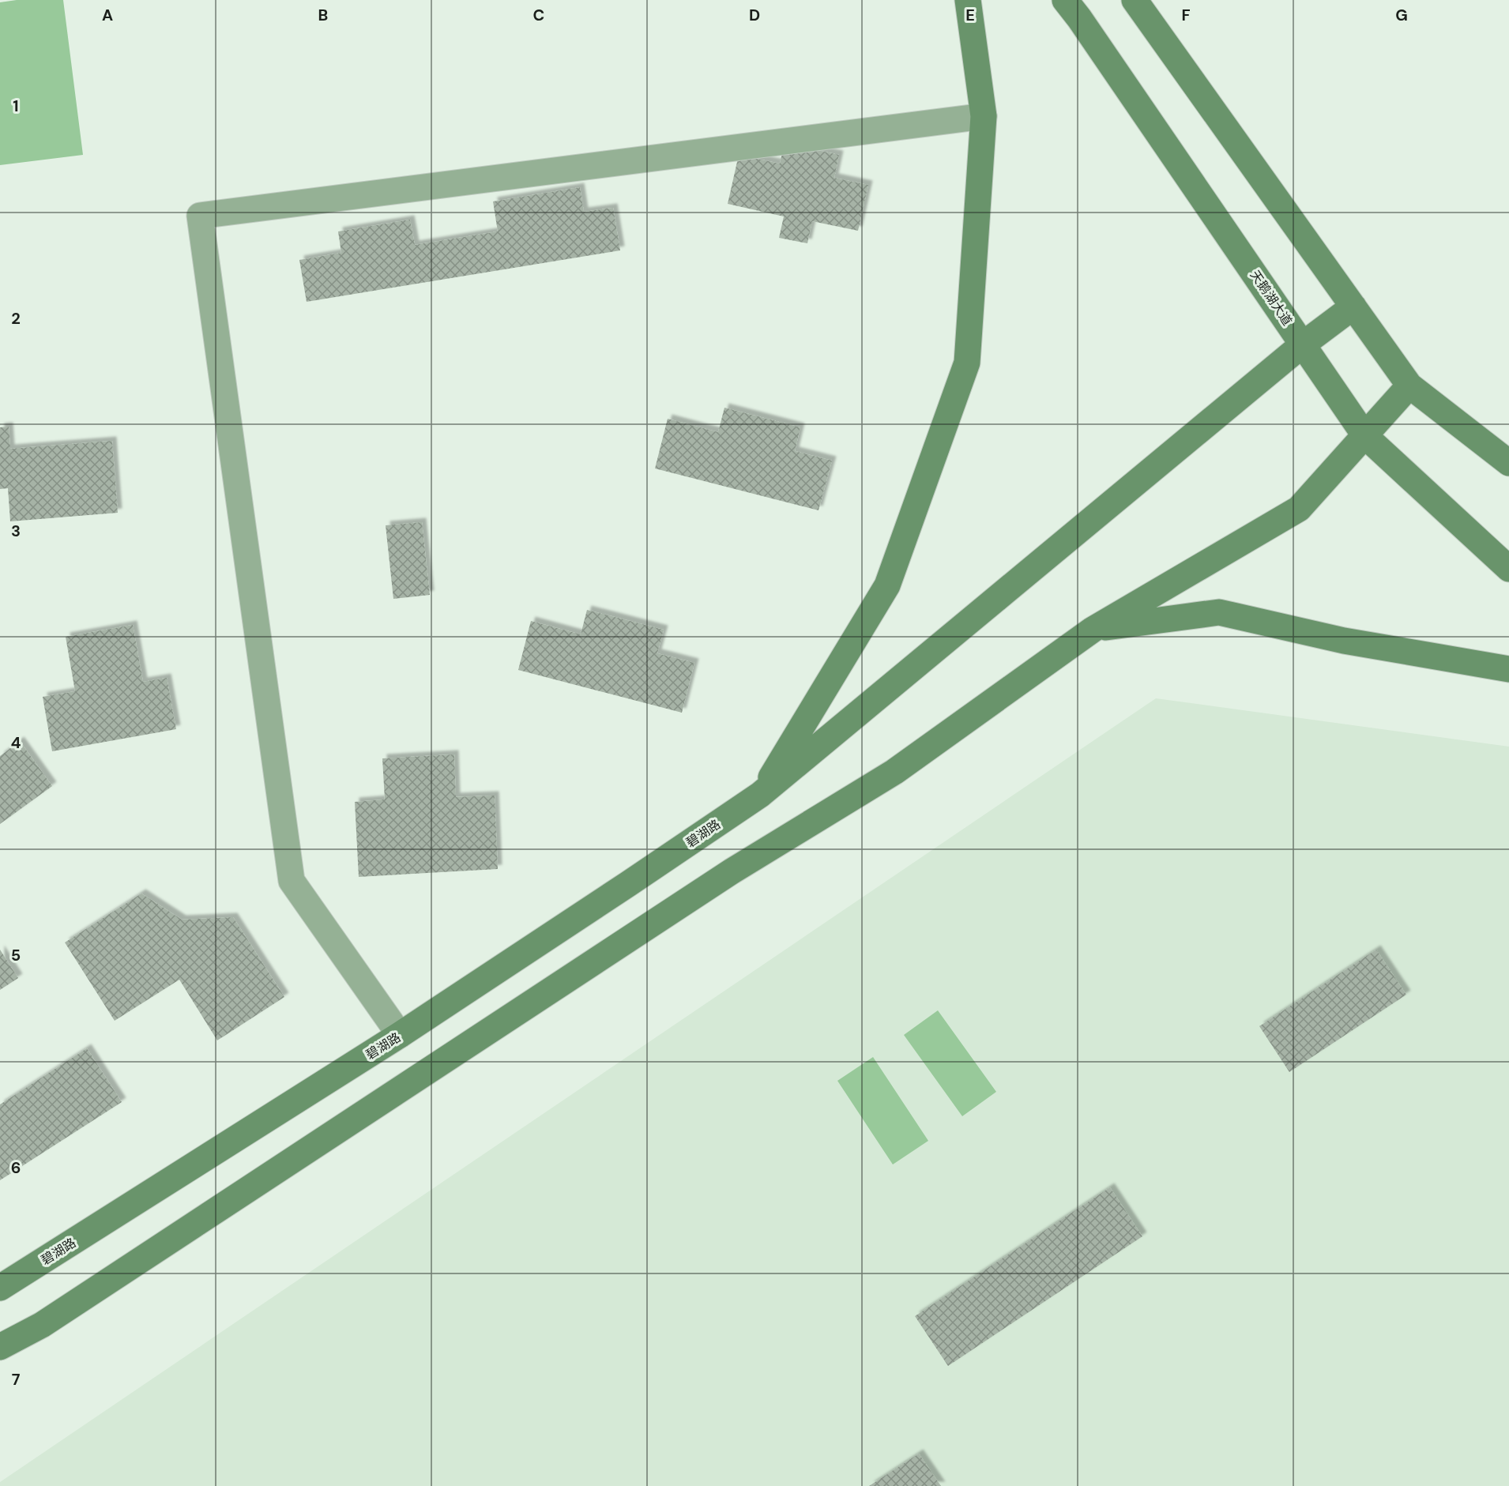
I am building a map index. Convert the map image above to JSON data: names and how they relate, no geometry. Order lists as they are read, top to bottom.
{
  "streets": {
    "main road": ["天鹅湖大道", "碧湖路"]
  },
  "crossings": [
    ["天鹅湖大道", "碧湖路"]
  ],
  "grid": {
    "columns": [
      "A",
      "B",
      "C",
      "D",
      "E",
      "F",
      "G"
    ],
    "rows": [
      "1",
      "2",
      "3",
      "4",
      "5",
      "6",
      "7"
    ]
  }
}
